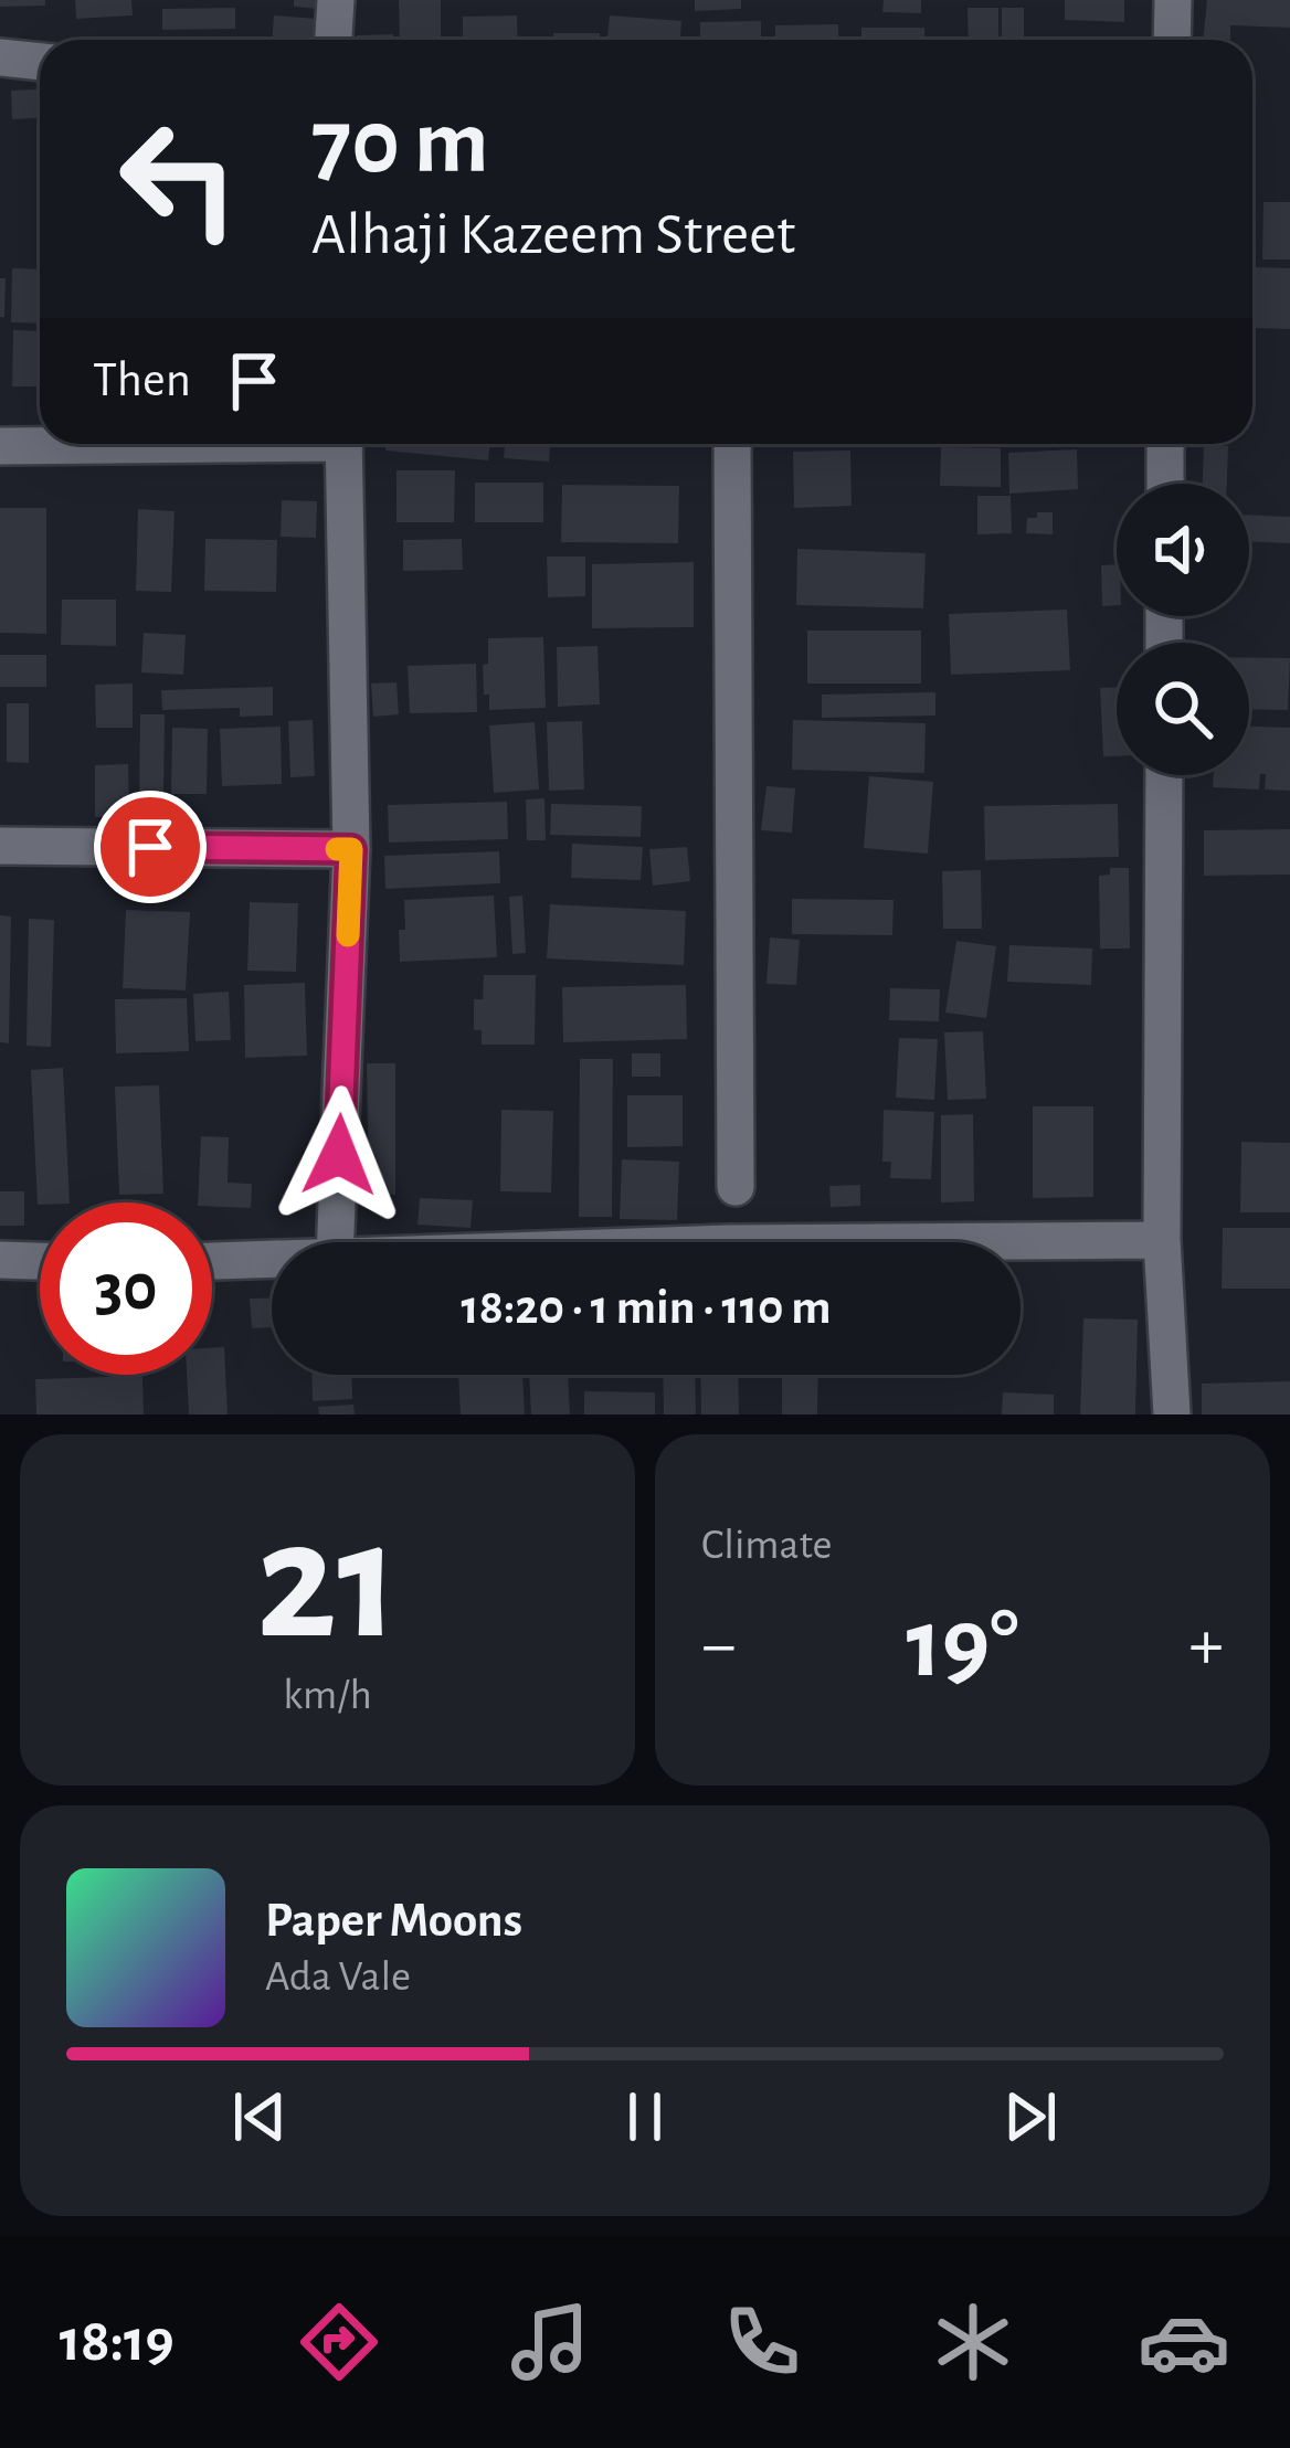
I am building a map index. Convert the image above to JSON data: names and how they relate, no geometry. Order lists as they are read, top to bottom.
{
  "page": {
    "turn": ["70 m", "Alhaji Kazeem Street"],
    "then": "Then",
    "limit": "30",
    "trip": "18:20 · 1 min · 110 m",
    "tile": [
      ["21", "km/h"],
      "Climate"
    ],
    "heat": ["−", "19°", "+"],
    "song": ["Paper Moons", "Ada Vale"],
    "tabs": "18:19"
  }
}
